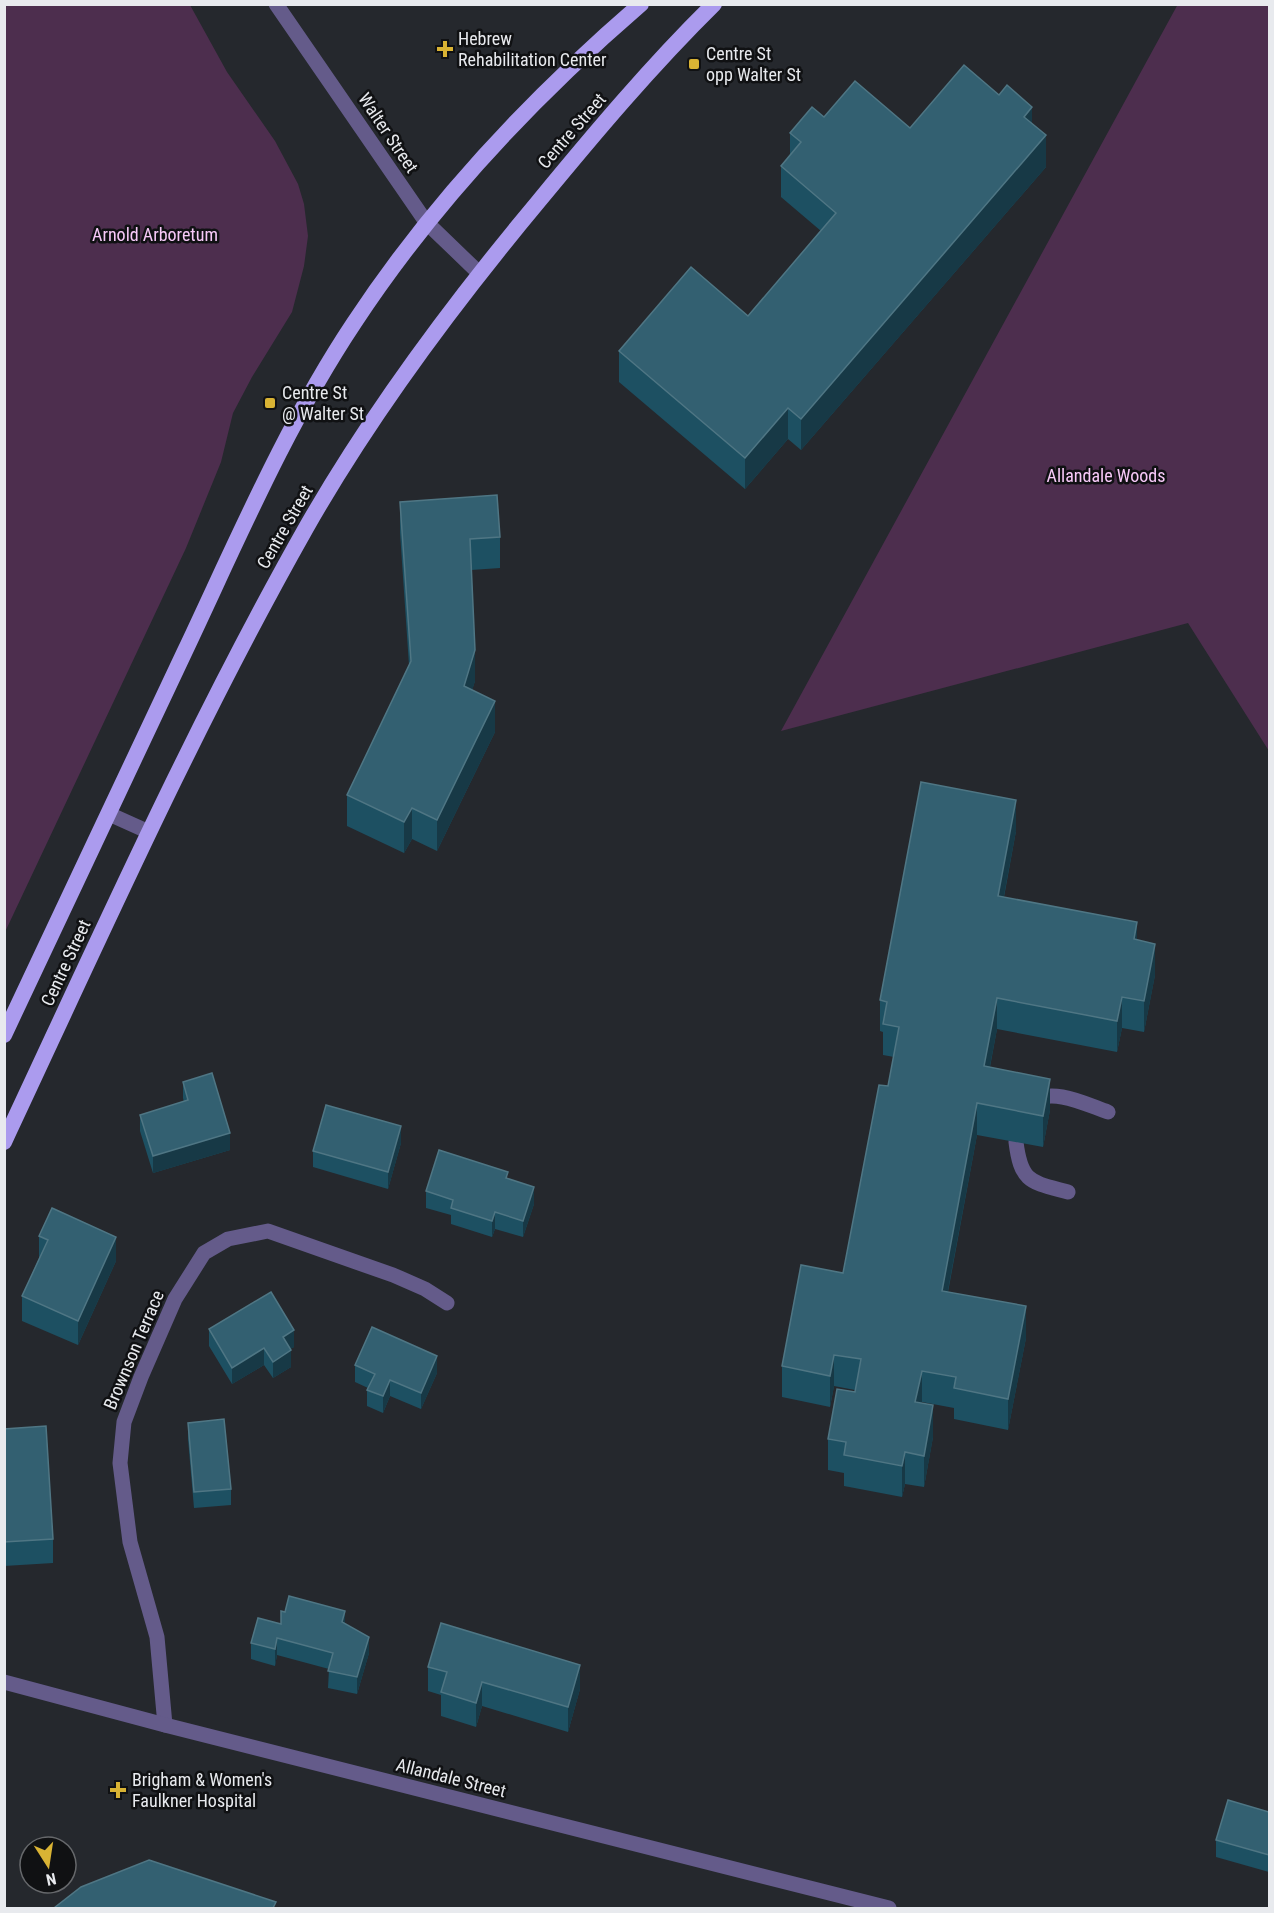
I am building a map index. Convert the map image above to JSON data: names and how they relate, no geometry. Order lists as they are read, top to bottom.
{
  "streets": {
    "highway": ["Centre Street"],
    "street": ["Walter Street", "Brownson Terrace", "Allandale Street"]
  },
  "crossings": [
    ["Centre Street", "Walter Street"],
    ["Brownson Terrace", "Allandale Street"]
  ],
  "parks": ["Arnold Arboretum", "Allandale Woods"],
  "places": {
    "health": ["Hebrew Rehabilitation Center", "Brigham & Women's Faulkner Hospital"],
    "transit": ["Centre St opp Walter St", "Centre St @ Walter St"]
  },
  "north": "bottom"
}
